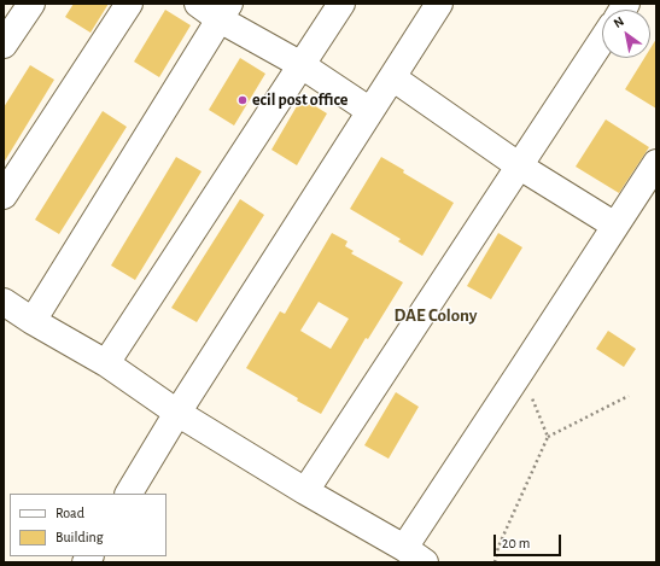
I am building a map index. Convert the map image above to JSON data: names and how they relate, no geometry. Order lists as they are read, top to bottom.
{
  "districts": ["DAE Colony"],
  "places": ["ecil post office"],
  "legend": ["Road", "Building"],
  "scale_bar": "20 m",
  "north": "top left"
}
